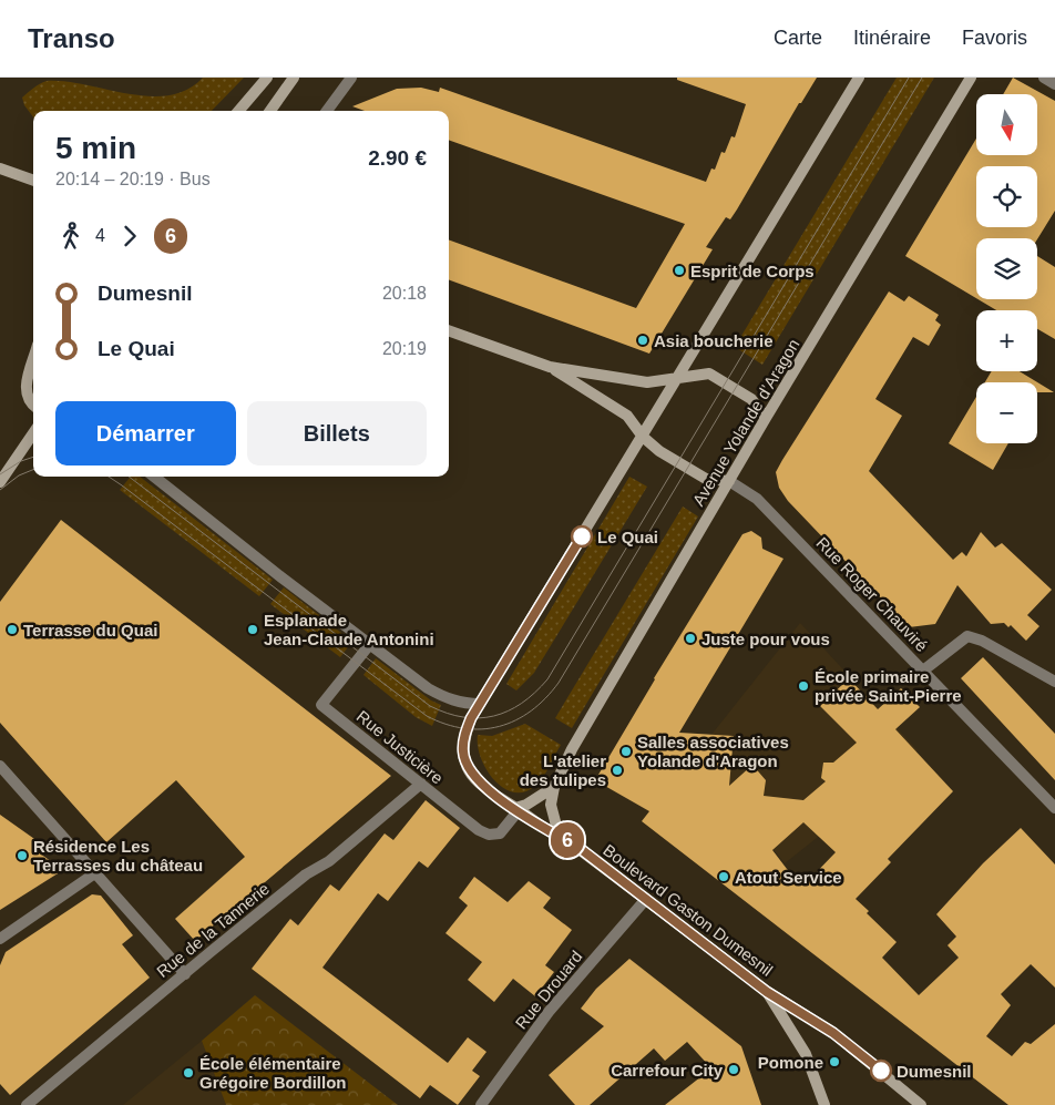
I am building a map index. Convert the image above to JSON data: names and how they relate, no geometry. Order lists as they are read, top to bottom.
{
  "streets": {
    "main road": ["Avenue Yolande d’Aragon", "Boulevard Gaston Dumesnil"],
    "street": [
      "Rue Roger Chauviré",
      "Rue Justicière",
      "Rue de la Tannerie",
      "Rue Drouard"
    ]
  },
  "crossings": [
    ["Avenue Yolande d’Aragon", "Rue Roger Chauviré"],
    ["Avenue Yolande d’Aragon", "Boulevard Gaston Dumesnil"],
    ["Rue Justicière", "Boulevard Gaston Dumesnil"],
    ["Rue Justicière", "Rue de la Tannerie"],
    ["Boulevard Gaston Dumesnil", "Rue Drouard"]
  ],
  "places": [
    "Esprit de Corps",
    "Asia boucherie",
    "Le Quai",
    "Terrasse du Quai",
    "Esplanade Jean-Claude Antonini",
    "Juste pour vous",
    "École primaire privée Saint-Pierre",
    "Salles associatives Yolande d'Aragon",
    "L'atelier des tulipes",
    "Résidence Les Terrasses du château",
    "Atout Service",
    "Pomone",
    "Carrefour City",
    "Dumesnil",
    "École élémentaire Grégoire Bordillon"
  ],
  "lines": ["bus line 6"],
  "north": "bottom",
  "page": {
    "header": "Transo",
    "nav": ["Carte", "Itinéraire", "Favoris"],
    "on_map": "6",
    "map_buttons": ["+", "−"],
    "heading": ["5 min", "20:14 – 20:19 · Bus", "2.90 €"],
    "legs": ["4", "6"],
    "list": [
      {
        "name": "Dumesnil",
        "value": "20:18"
      },
      {
        "name": "Le Quai",
        "value": "20:19"
      }
    ],
    "buttons": ["Démarrer", "Billets"]
  }
}
